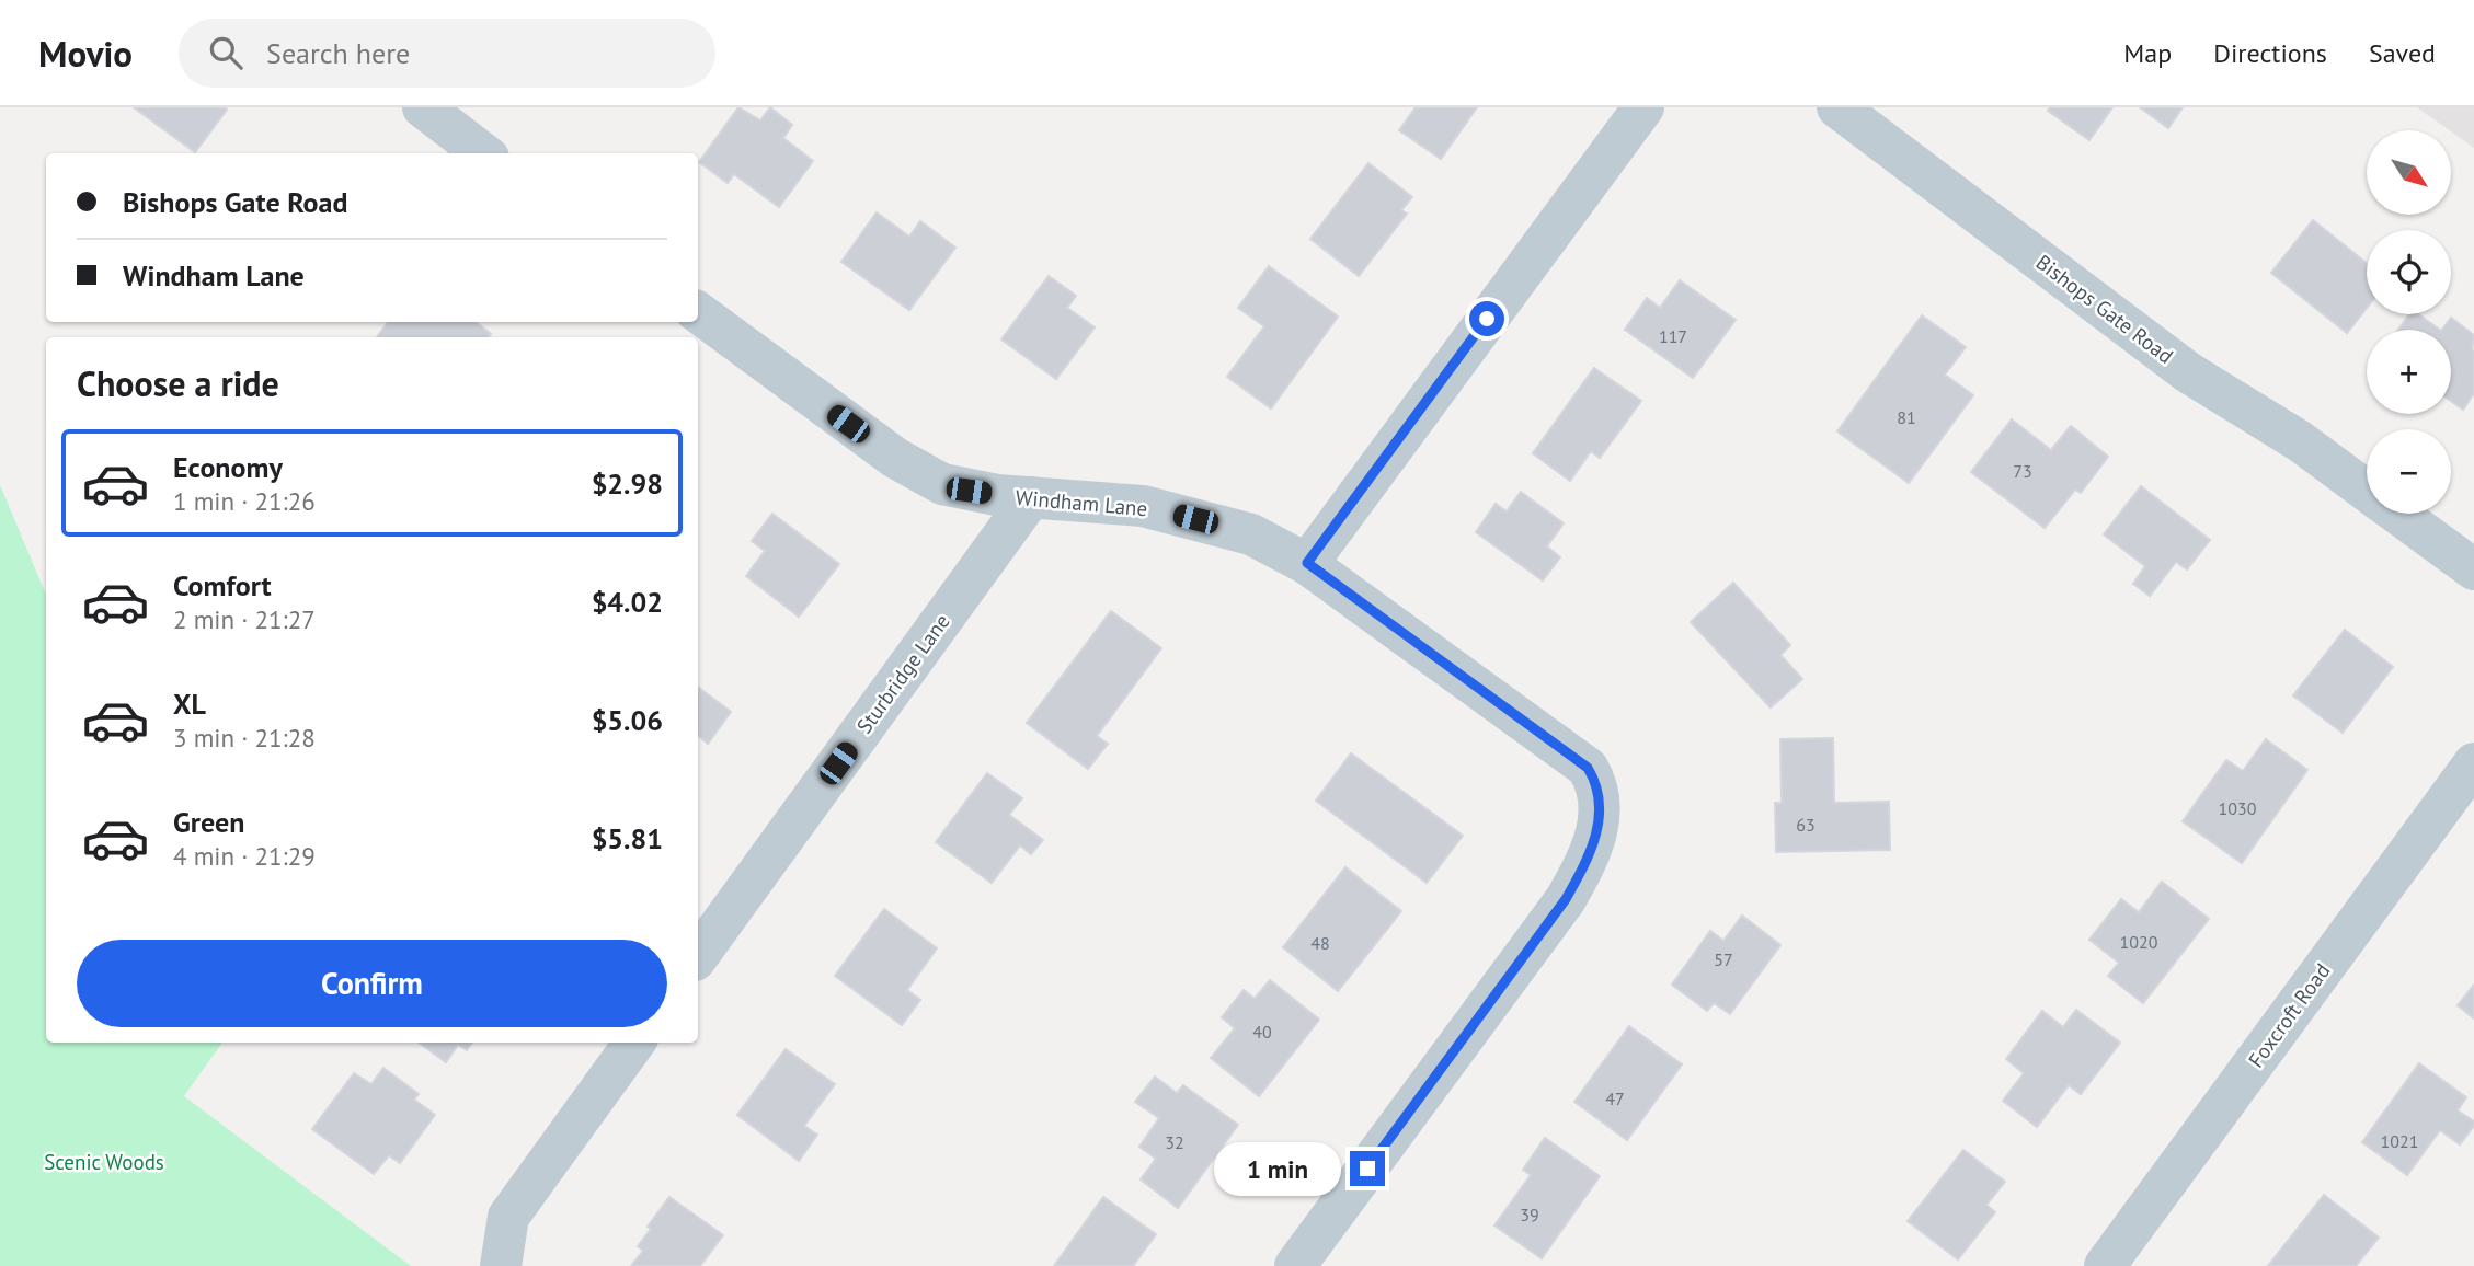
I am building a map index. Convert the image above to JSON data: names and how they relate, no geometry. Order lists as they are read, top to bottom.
{
  "streets": {
    "street": [
      "Bishops Gate Road",
      "Windham Lane",
      "Sturbridge Lane",
      "Foxcroft Road"
    ]
  },
  "crossings": [
    ["Windham Lane", "Sturbridge Lane"]
  ],
  "parks": ["Scenic Woods"],
  "house_numbers": [
    "117",
    "81",
    "73",
    "1030",
    "63",
    "1020",
    "48",
    "57",
    "40",
    "47",
    "1021",
    "32",
    "39"
  ],
  "north": "bottom right",
  "page": {
    "header": "Movio",
    "search": "Search here",
    "nav": ["Map", "Directions", "Saved"],
    "map_buttons": ["+", "−"],
    "banner": ["Bishops Gate Road", "Windham Lane"],
    "heading": "Choose a ride",
    "list": [
      {
        "name": "Economy",
        "note": "1 min · 21:26",
        "value": "$2.98"
      },
      {
        "name": "Comfort",
        "note": "2 min · 21:27",
        "value": "$4.02"
      },
      {
        "name": "XL",
        "note": "3 min · 21:28",
        "value": "$5.06"
      },
      {
        "name": "Green",
        "note": "4 min · 21:29",
        "value": "$5.81"
      }
    ],
    "buttons": "Confirm",
    "bubble": "1 min"
  }
}
